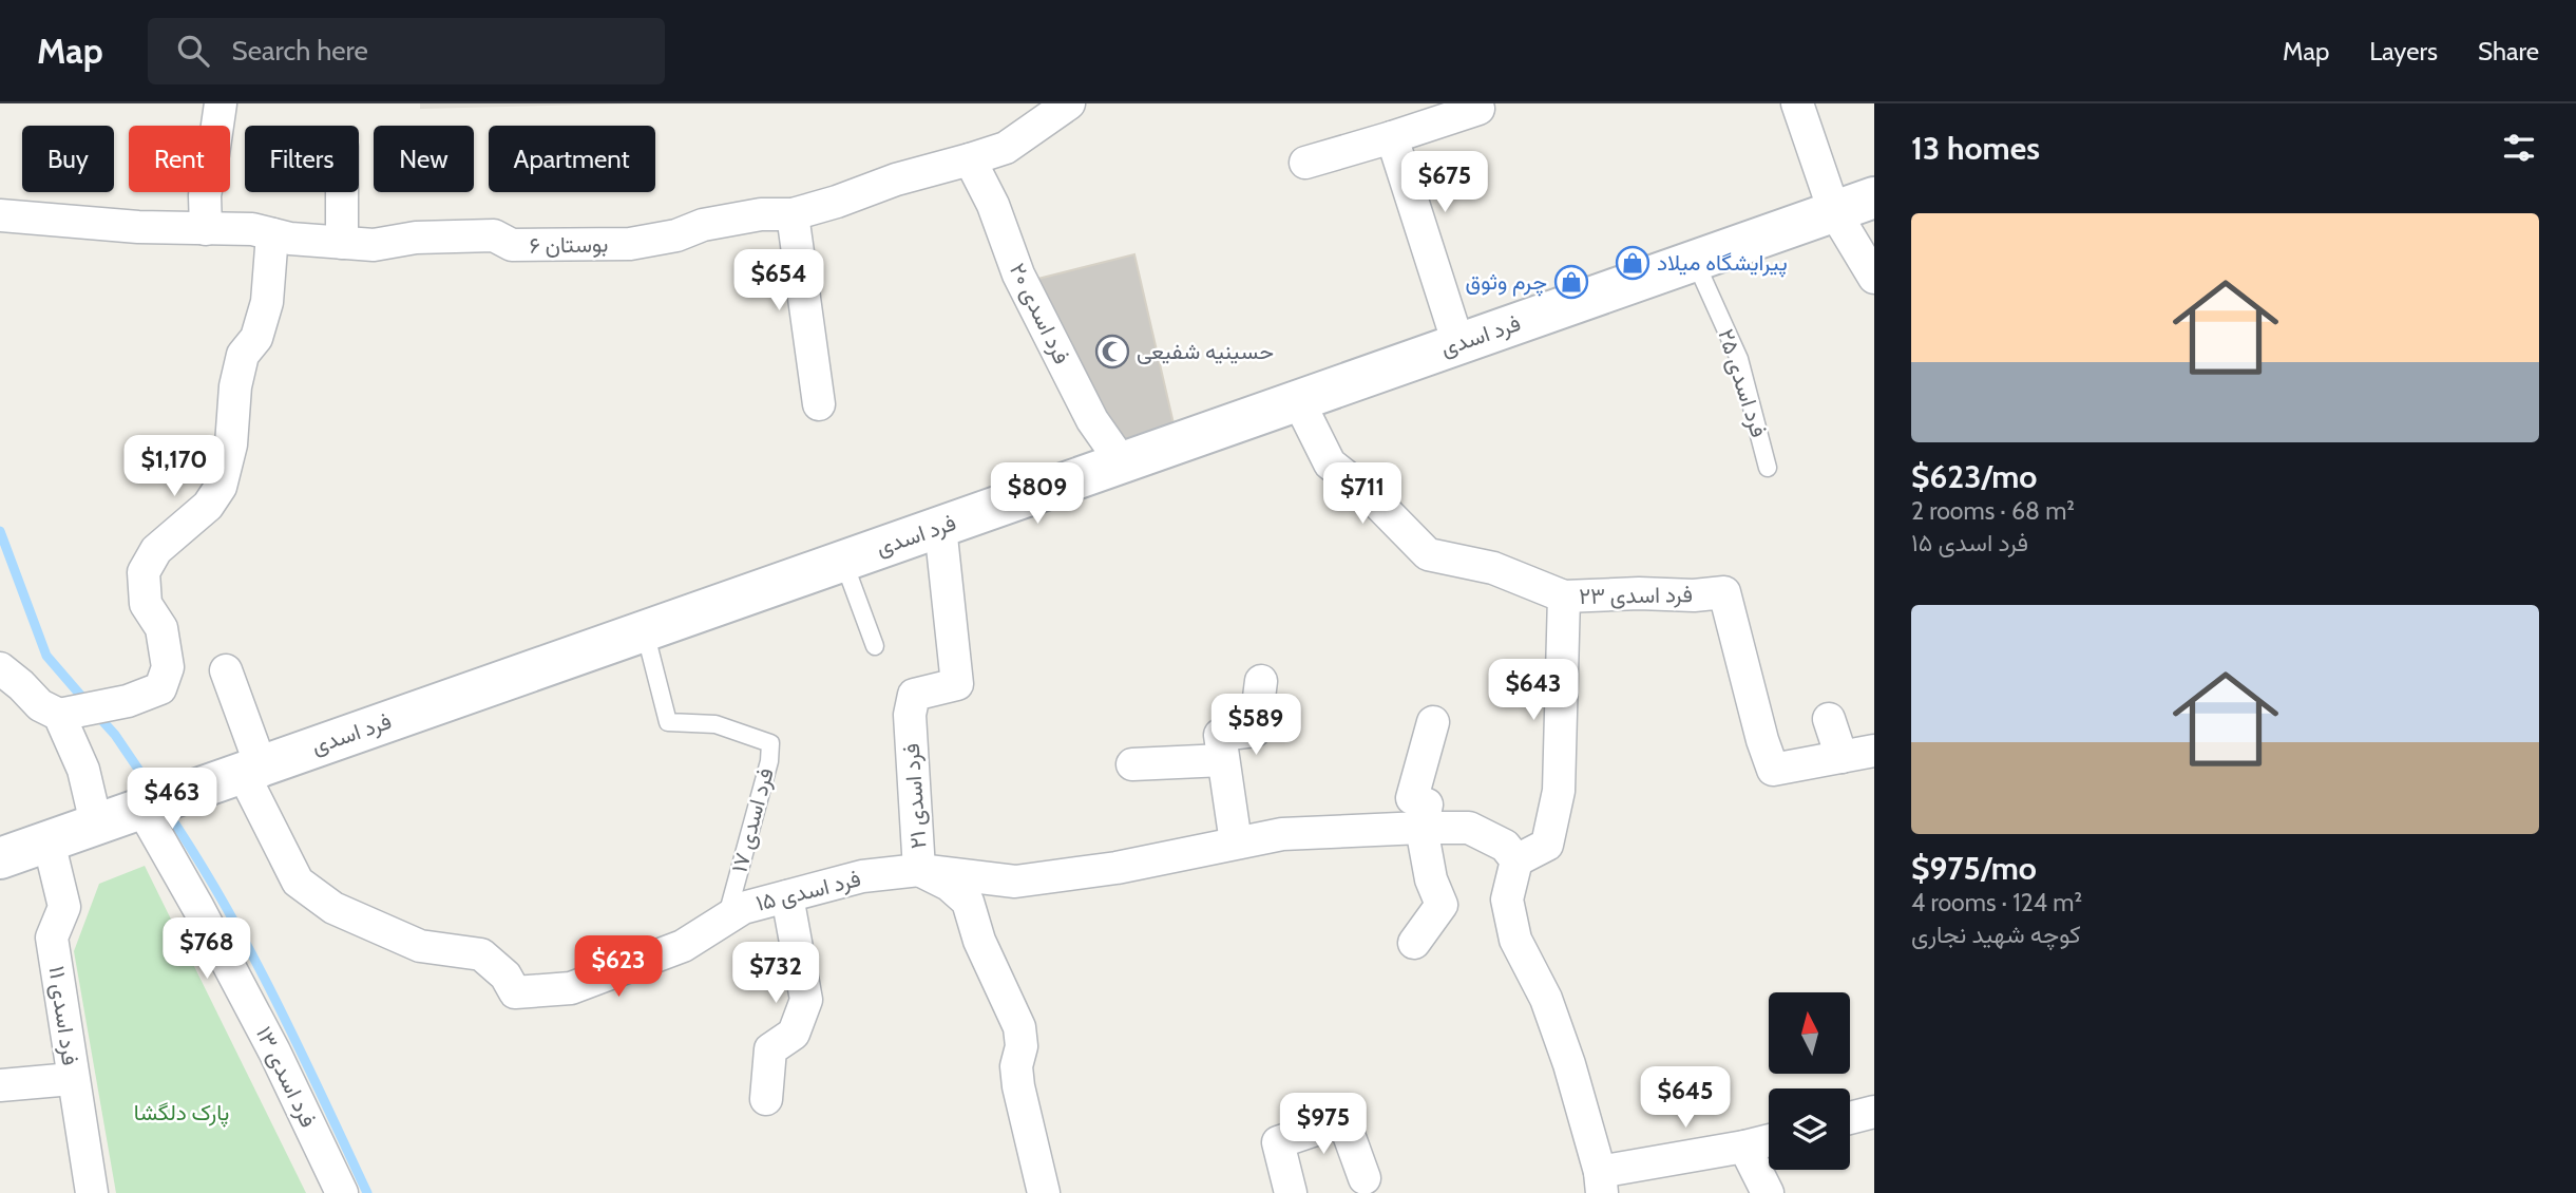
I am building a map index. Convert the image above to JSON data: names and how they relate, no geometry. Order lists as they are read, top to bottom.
{
  "streets": {
    "main road": ["فرد اسدی"],
    "street": [
      "بوستان ۶",
      "فرد اسدی ۲۰",
      "فرد اسدی ۲۳",
      "فرد اسدی ۲۱",
      "فرد اسدی ۱۵",
      "فرد اسدی ۱۱",
      "فرد اسدی ۱۳"
    ],
    "lane": ["فرد اسدی ۲۵", "فرد اسدی ۱۷"]
  },
  "crossings": [
    ["بوستان ۶", "فرد اسدی ۲۰"],
    ["فرد اسدی ۲۰", "فرد اسدی"],
    ["فرد اسدی", "فرد اسدی ۲۵"],
    ["فرد اسدی", "فرد اسدی ۲۳"],
    ["فرد اسدی", "فرد اسدی ۲۱"],
    ["فرد اسدی", "فرد اسدی ۱۷"],
    ["فرد اسدی", "فرد اسدی ۱۵"],
    ["فرد اسدی", "فرد اسدی ۱۱"],
    ["فرد اسدی", "فرد اسدی ۱۳"],
    ["فرد اسدی ۲۱", "فرد اسدی ۱۵"],
    ["فرد اسدی ۱۷", "فرد اسدی ۱۵"]
  ],
  "parks": ["پارک دلگشا"],
  "places": {
    "shop": ["پیرایشگاه میلاد", "چرم وثوق"],
    "mosque": ["حسینیه شفیعی"]
  },
  "north": "top",
  "page": {
    "header": "Map",
    "search": "Search here",
    "nav": ["Map", "Layers", "Share"],
    "heading": "13 homes",
    "chip": [
      "Buy",
      "Rent",
      "Filters",
      "New",
      "Apartment"
    ],
    "price": [
      "$675",
      "$654",
      "$1,170",
      "$809",
      "$711",
      "$643",
      "$589",
      "$463",
      "$768",
      "$623",
      "$732",
      "$645",
      "$975"
    ],
    "list": [
      {
        "name": "$623/mo",
        "note": "2 rooms · 68 m² · فرد اسدی ۱۵"
      },
      {
        "name": "$975/mo",
        "note": "4 rooms · 124 m² · کوچه شهید ‌نجاری"
      }
    ]
  }
}
